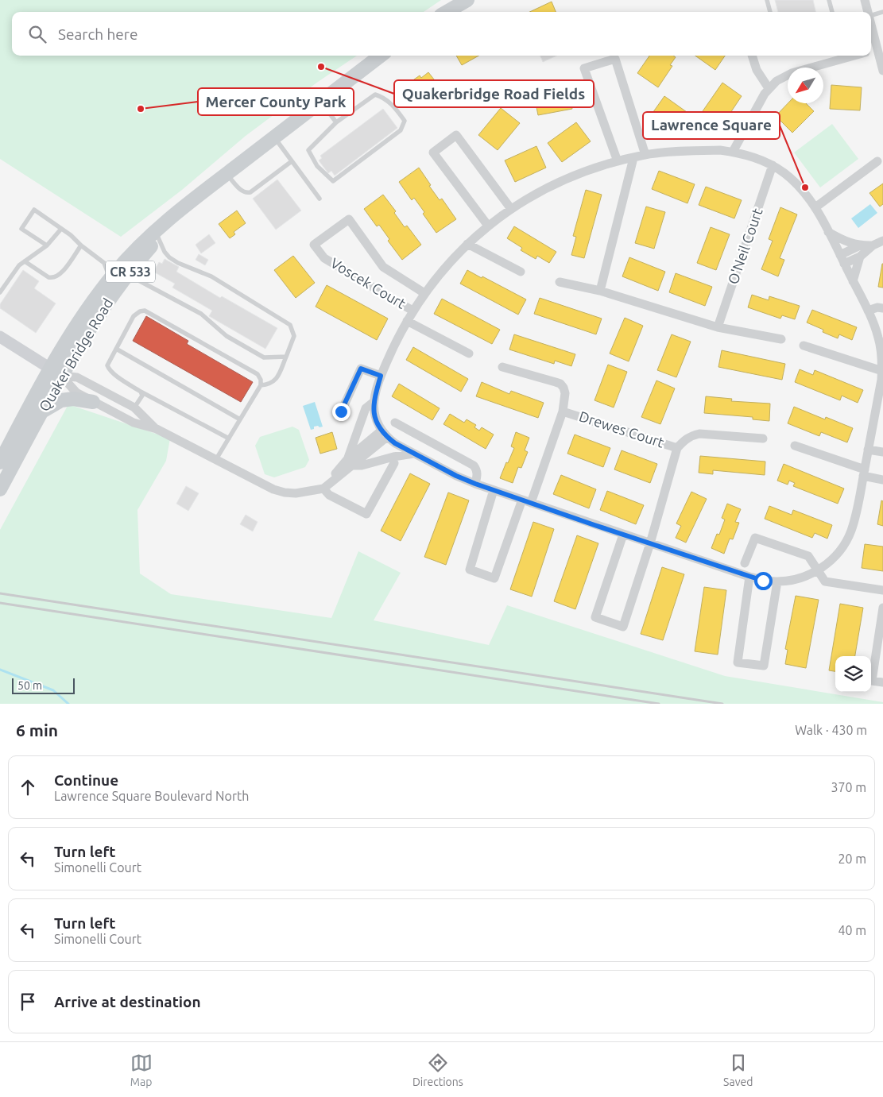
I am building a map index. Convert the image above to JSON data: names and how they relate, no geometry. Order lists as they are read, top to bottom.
{
  "streets": {
    "main road": ["CR 533", "Quaker Bridge Road"],
    "street": ["O'Neil Court", "Voscek Court", "Drewes Court"]
  },
  "crossings": [
    ["CR 533", "Quaker Bridge Road"]
  ],
  "places": ["Quakerbridge Road Fields", "Mercer County Park", "Lawrence Square"],
  "scale_bar": "50 m",
  "north": "bottom left",
  "page": {
    "search": "Search here",
    "scale": "50 m",
    "heading": ["6 min", "Walk · 430 m"],
    "list": [
      ["Continue", "Lawrence Square Boulevard North", "370 m"],
      ["Turn left", "Simonelli Court", "20 m"],
      ["Turn left", "Simonelli Court", "40 m"],
      "Arrive at destination"
    ],
    "nav": ["Map", "Directions", "Saved"]
  }
}
